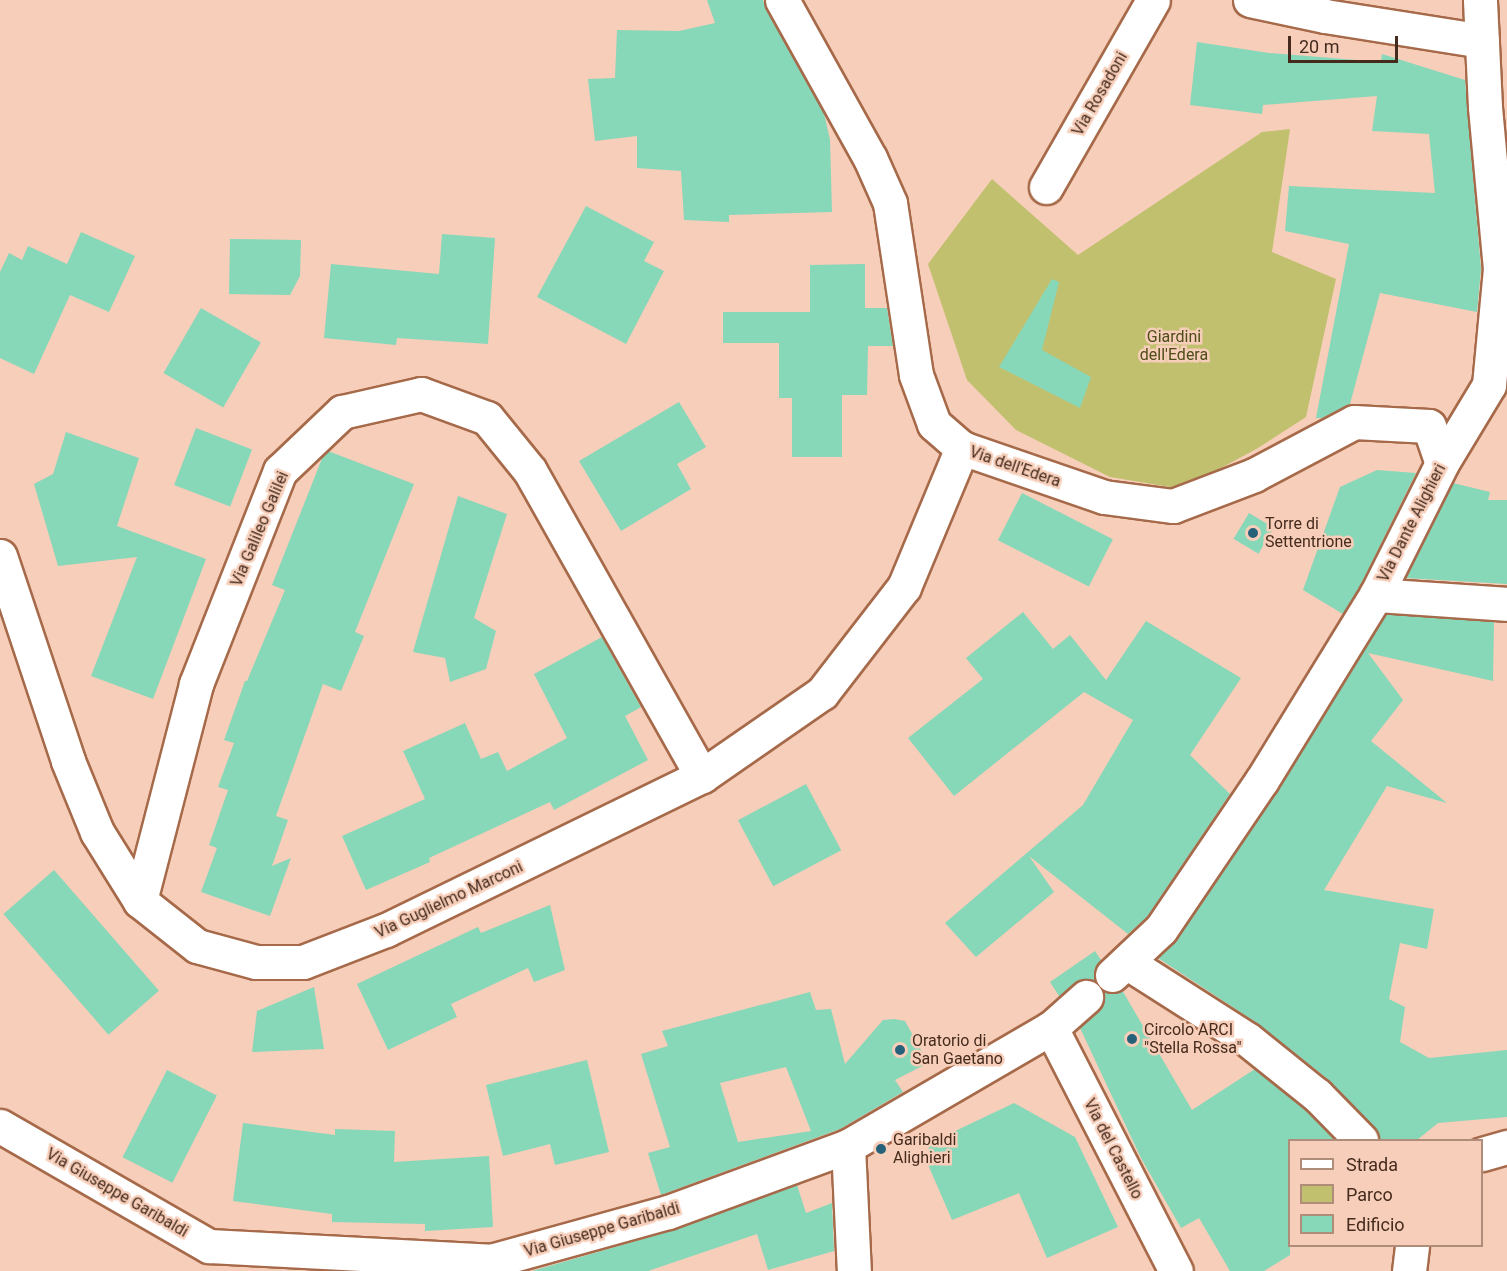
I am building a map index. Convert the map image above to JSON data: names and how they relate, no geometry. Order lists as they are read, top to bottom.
{
  "streets": {
    "street": [
      "Via Rosadoni",
      "Via dell'Edera",
      "Via Dante Alighieri",
      "Via Galileo Galilei",
      "Via Guglielmo Marconi",
      "Via del Castello",
      "Via Giuseppe Garibaldi"
    ]
  },
  "crossings": [
    ["Via dell'Edera", "Via Dante Alighieri"],
    ["Via dell'Edera", "Via Guglielmo Marconi"],
    ["Via Galileo Galilei", "Via Guglielmo Marconi"],
    ["Via del Castello", "Via Giuseppe Garibaldi"]
  ],
  "parks": ["Giardini dell'Edera"],
  "places": [
    "Torre di Settentrione",
    "Circolo ARCI \"Stella Rossa\"",
    "Oratorio di San Gaetano",
    "Garibaldi Alighieri"
  ],
  "legend": ["Strada", "Parco", "Edificio"],
  "scale_bar": "20 m"
}
